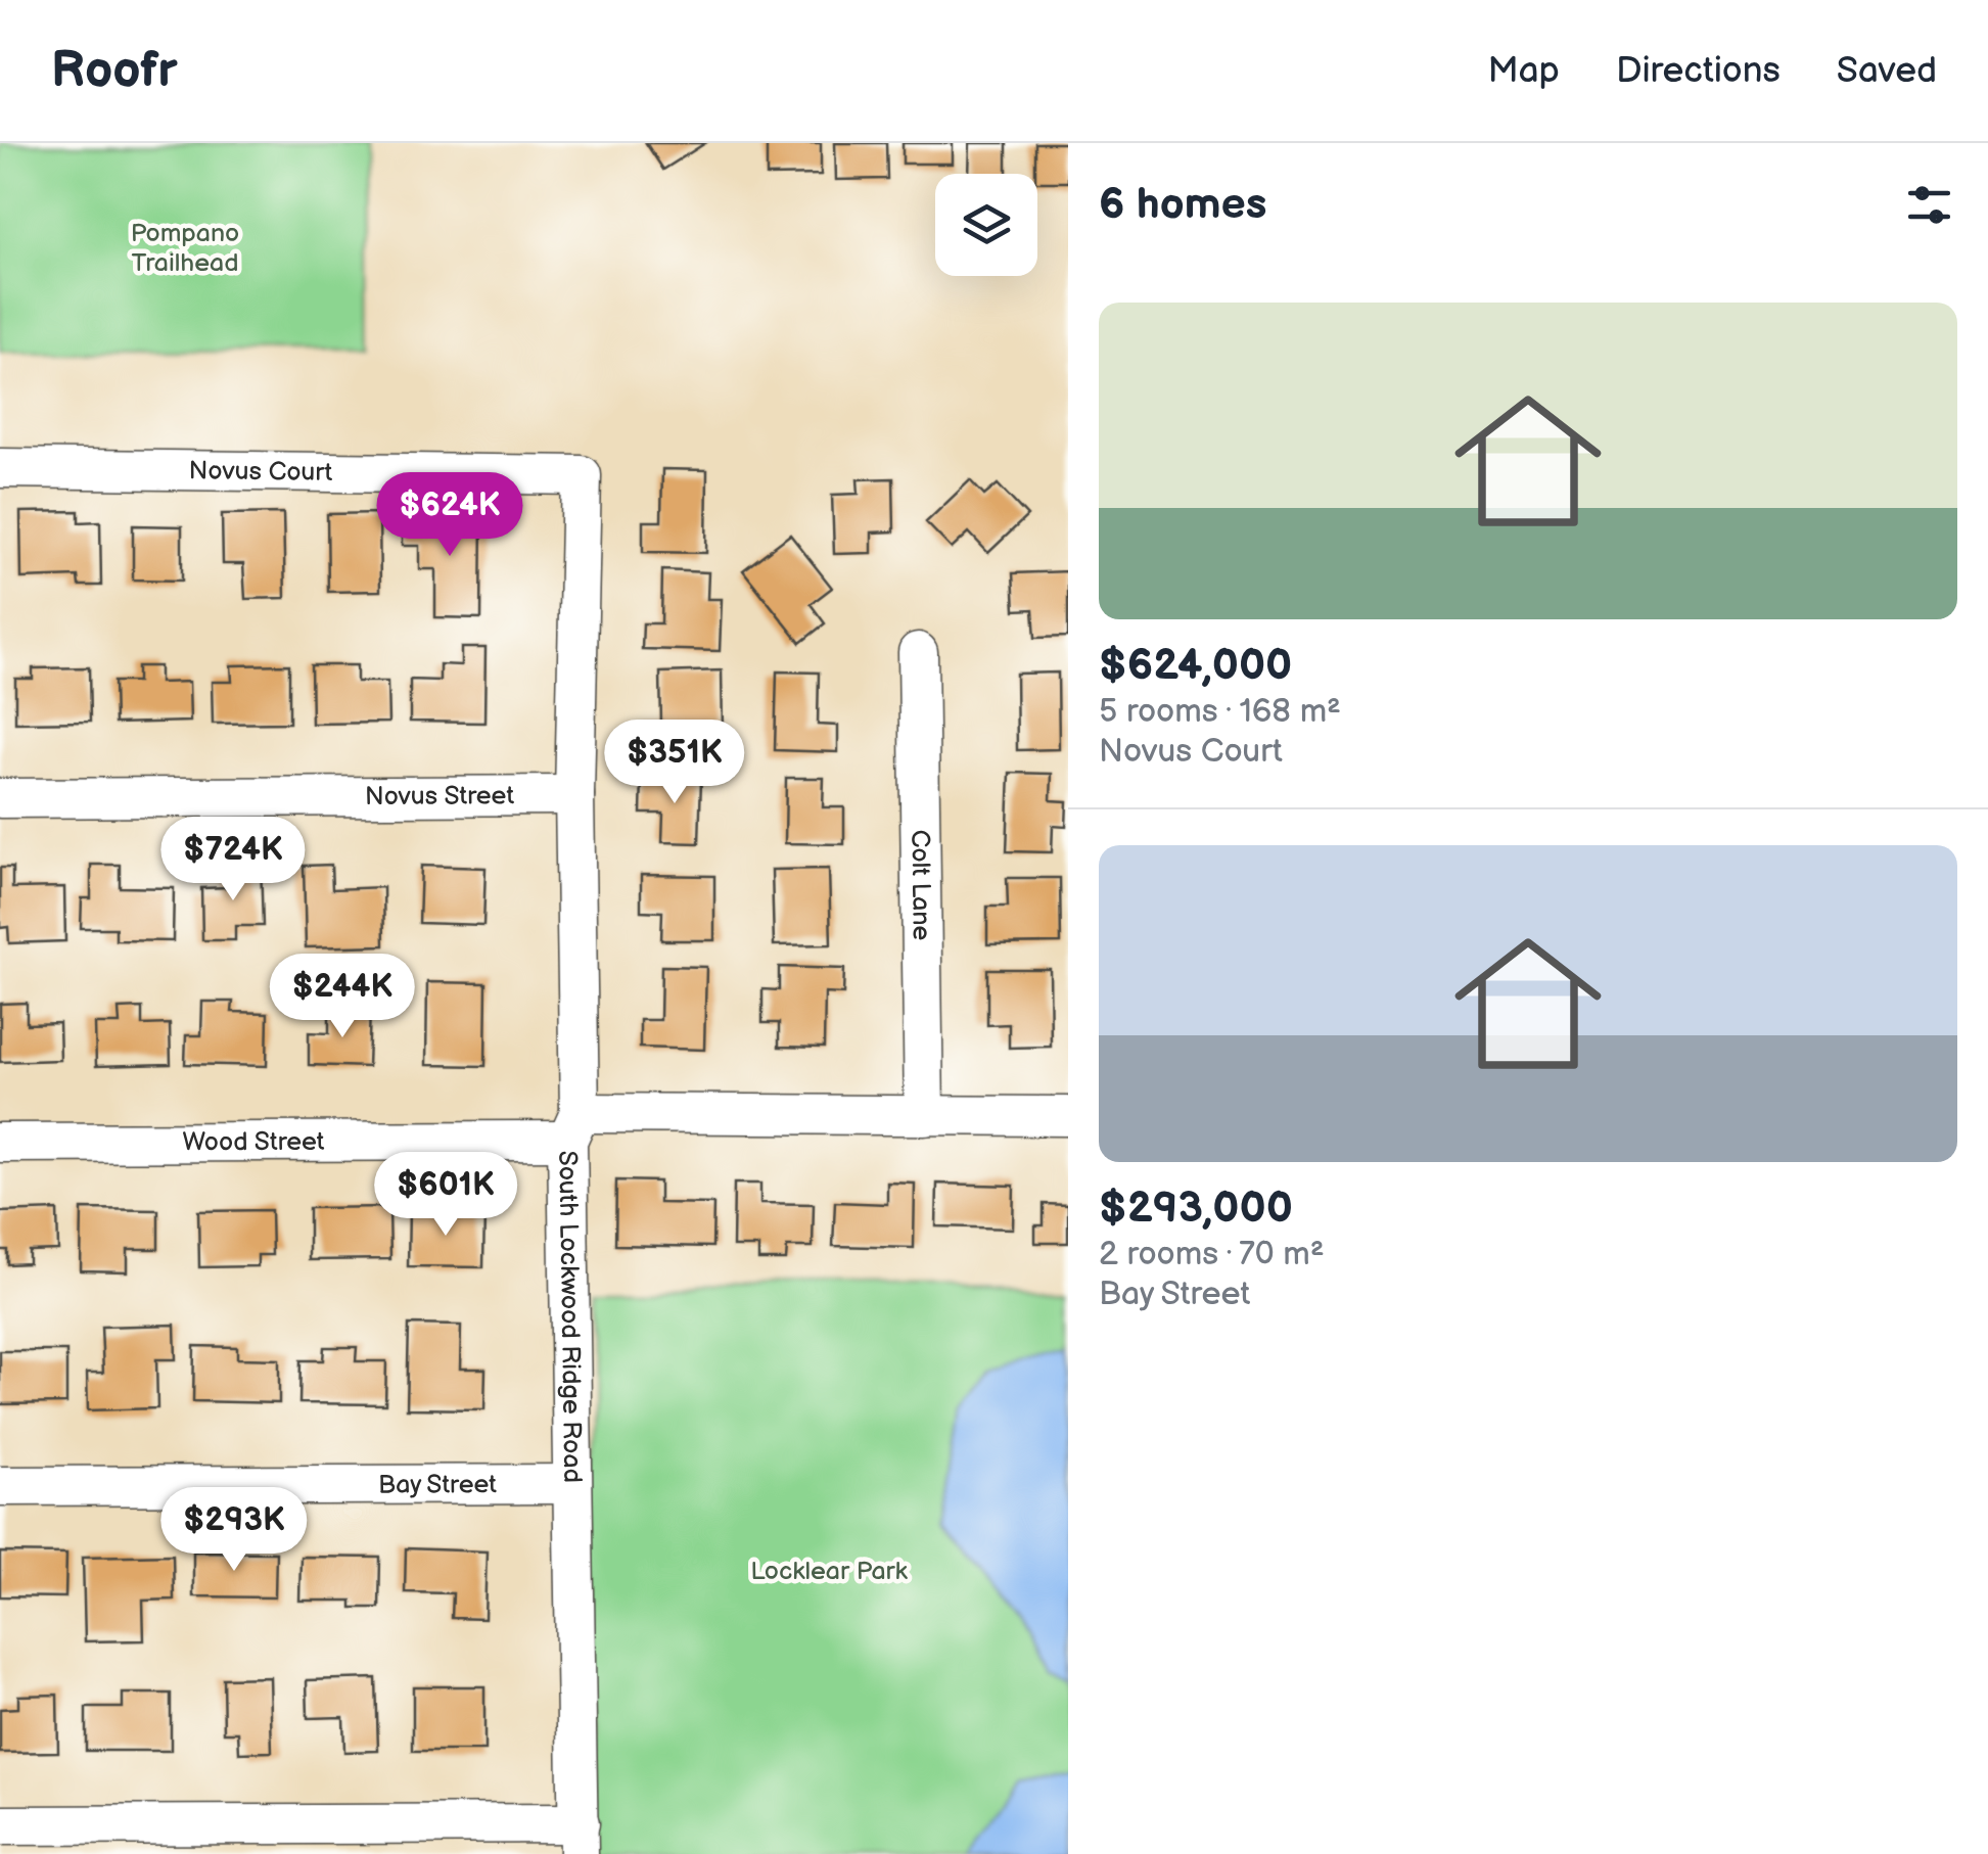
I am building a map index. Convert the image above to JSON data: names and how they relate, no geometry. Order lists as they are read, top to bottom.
{
  "streets": {
    "street": [
      "Novus Court",
      "Novus Street",
      "Colt Lane",
      "Wood Street",
      "South Lockwood Ridge Road",
      "Bay Street"
    ]
  },
  "crossings": [
    ["Novus Court", "South Lockwood Ridge Road"],
    ["Novus Street", "South Lockwood Ridge Road"],
    ["Colt Lane", "Wood Street"],
    ["Wood Street", "South Lockwood Ridge Road"],
    ["South Lockwood Ridge Road", "Bay Street"]
  ],
  "parks": ["Pompano Trailhead", "Locklear Park"],
  "page": {
    "header": "Roofr",
    "nav": ["Map", "Directions", "Saved"],
    "heading": "6 homes",
    "list": [
      {
        "name": "$624,000",
        "note": "5 rooms · 168 m² · Novus Court"
      },
      {
        "name": "$293,000",
        "note": "2 rooms · 70 m² · Bay Street"
      }
    ],
    "price": [
      "$624K",
      "$351K",
      "$724K",
      "$244K",
      "$601K",
      "$293K"
    ]
  }
}
